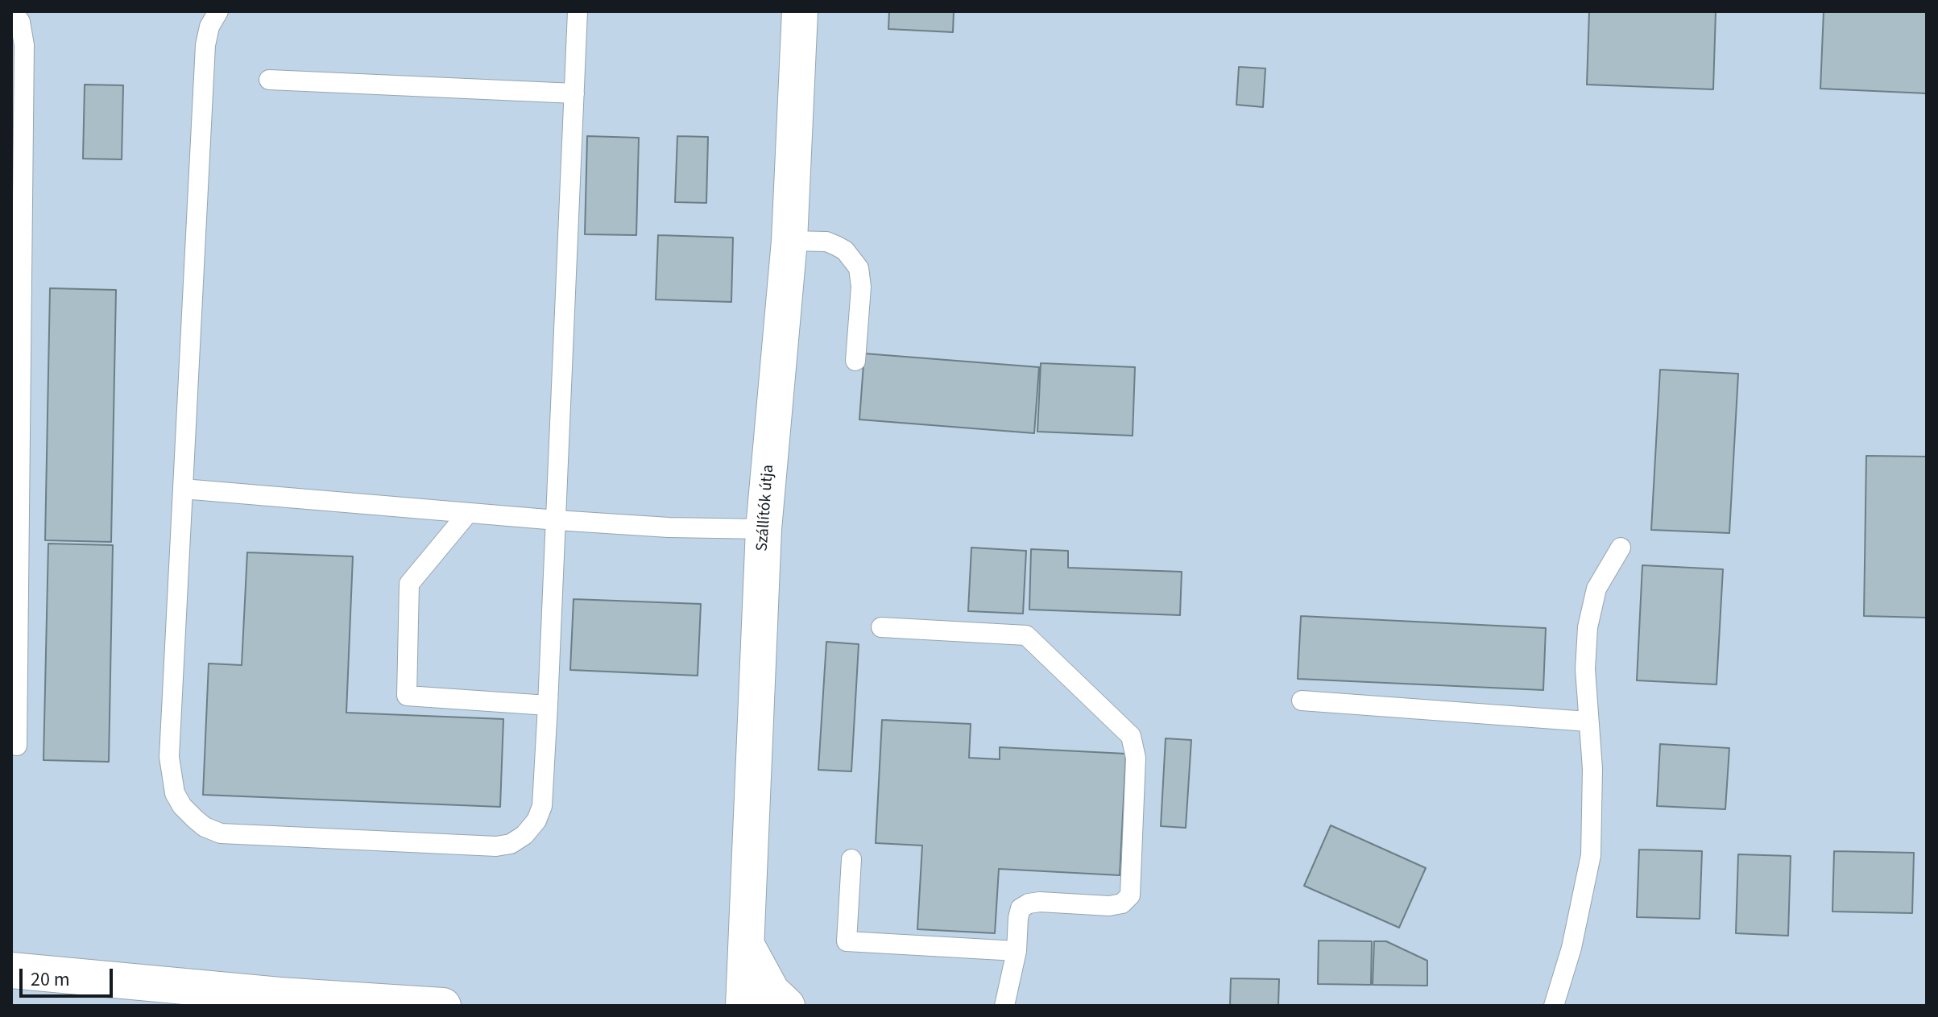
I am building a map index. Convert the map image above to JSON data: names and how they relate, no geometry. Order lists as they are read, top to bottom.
{
  "streets": {
    "street": ["Szállítók útja"]
  },
  "scale_bar": "20 m"
}
